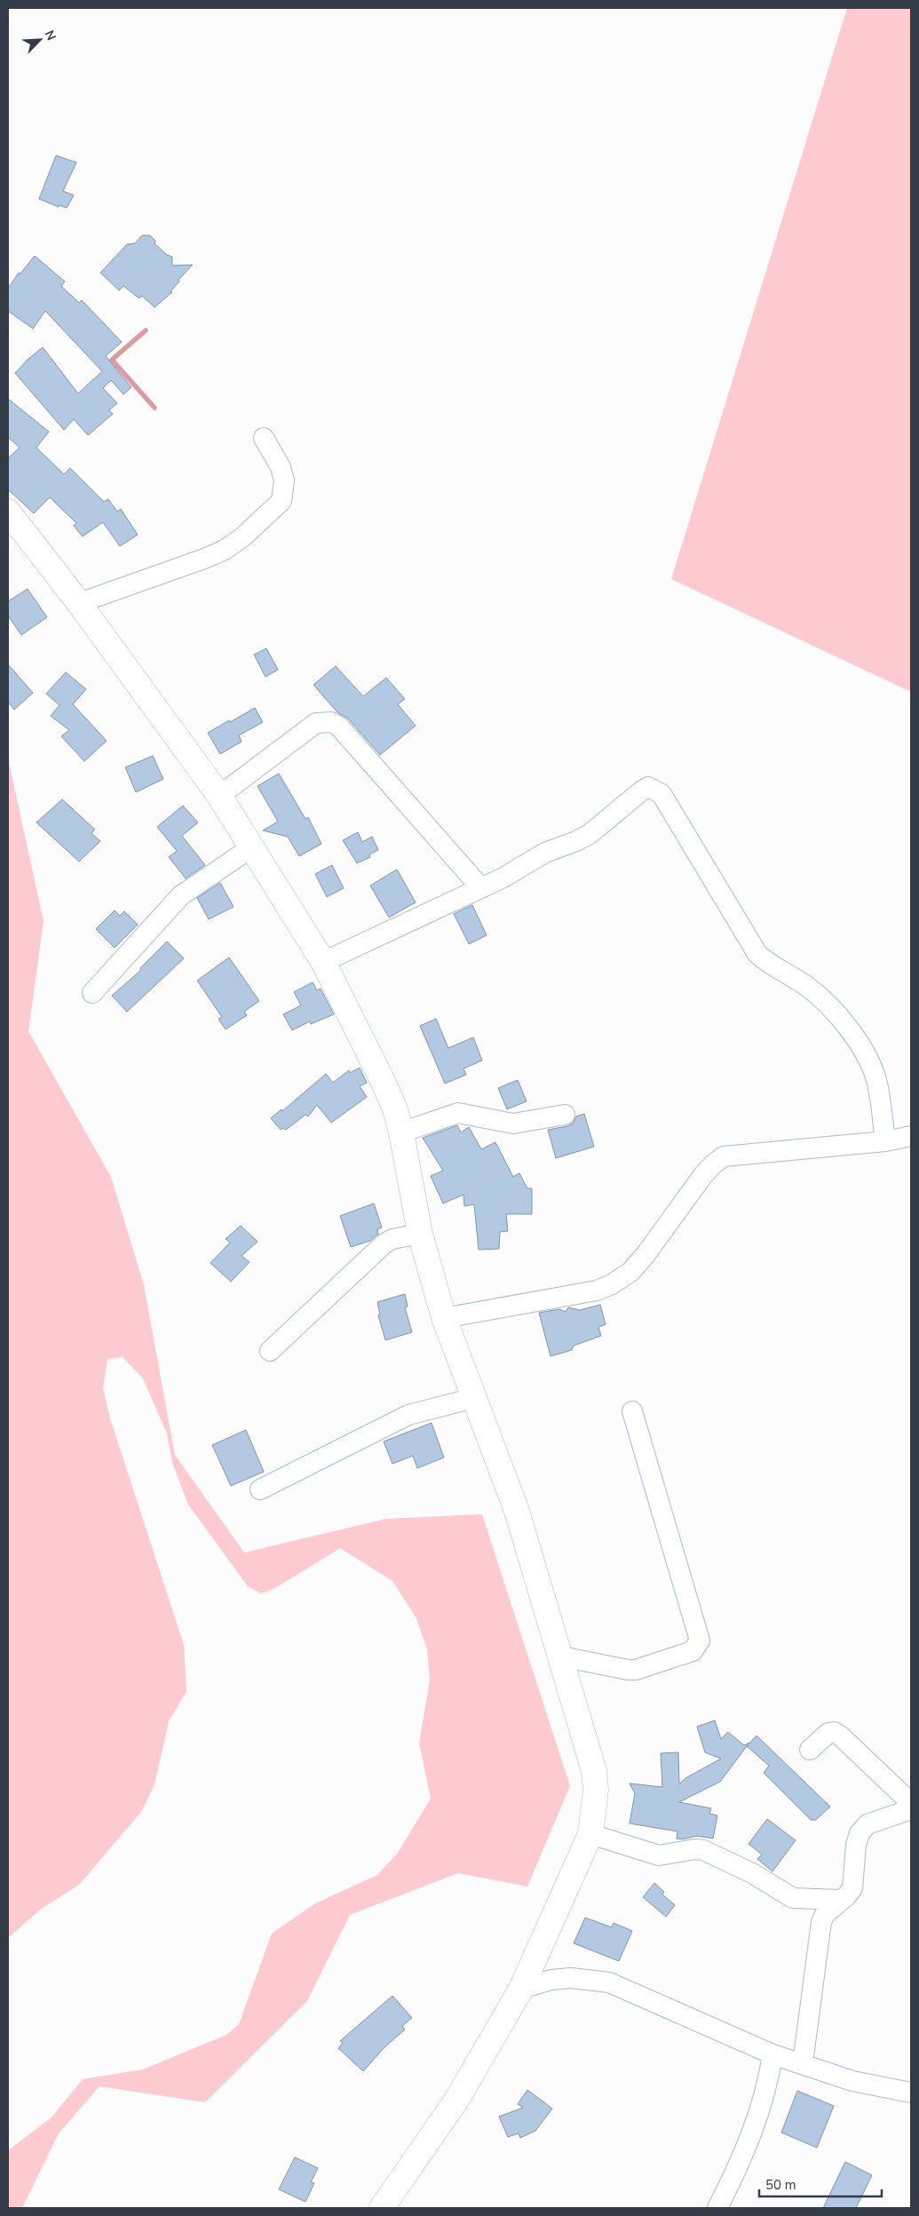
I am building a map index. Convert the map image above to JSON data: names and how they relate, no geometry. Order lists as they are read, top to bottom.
{
  "scale_bar": "50 m",
  "north": "top right"
}
